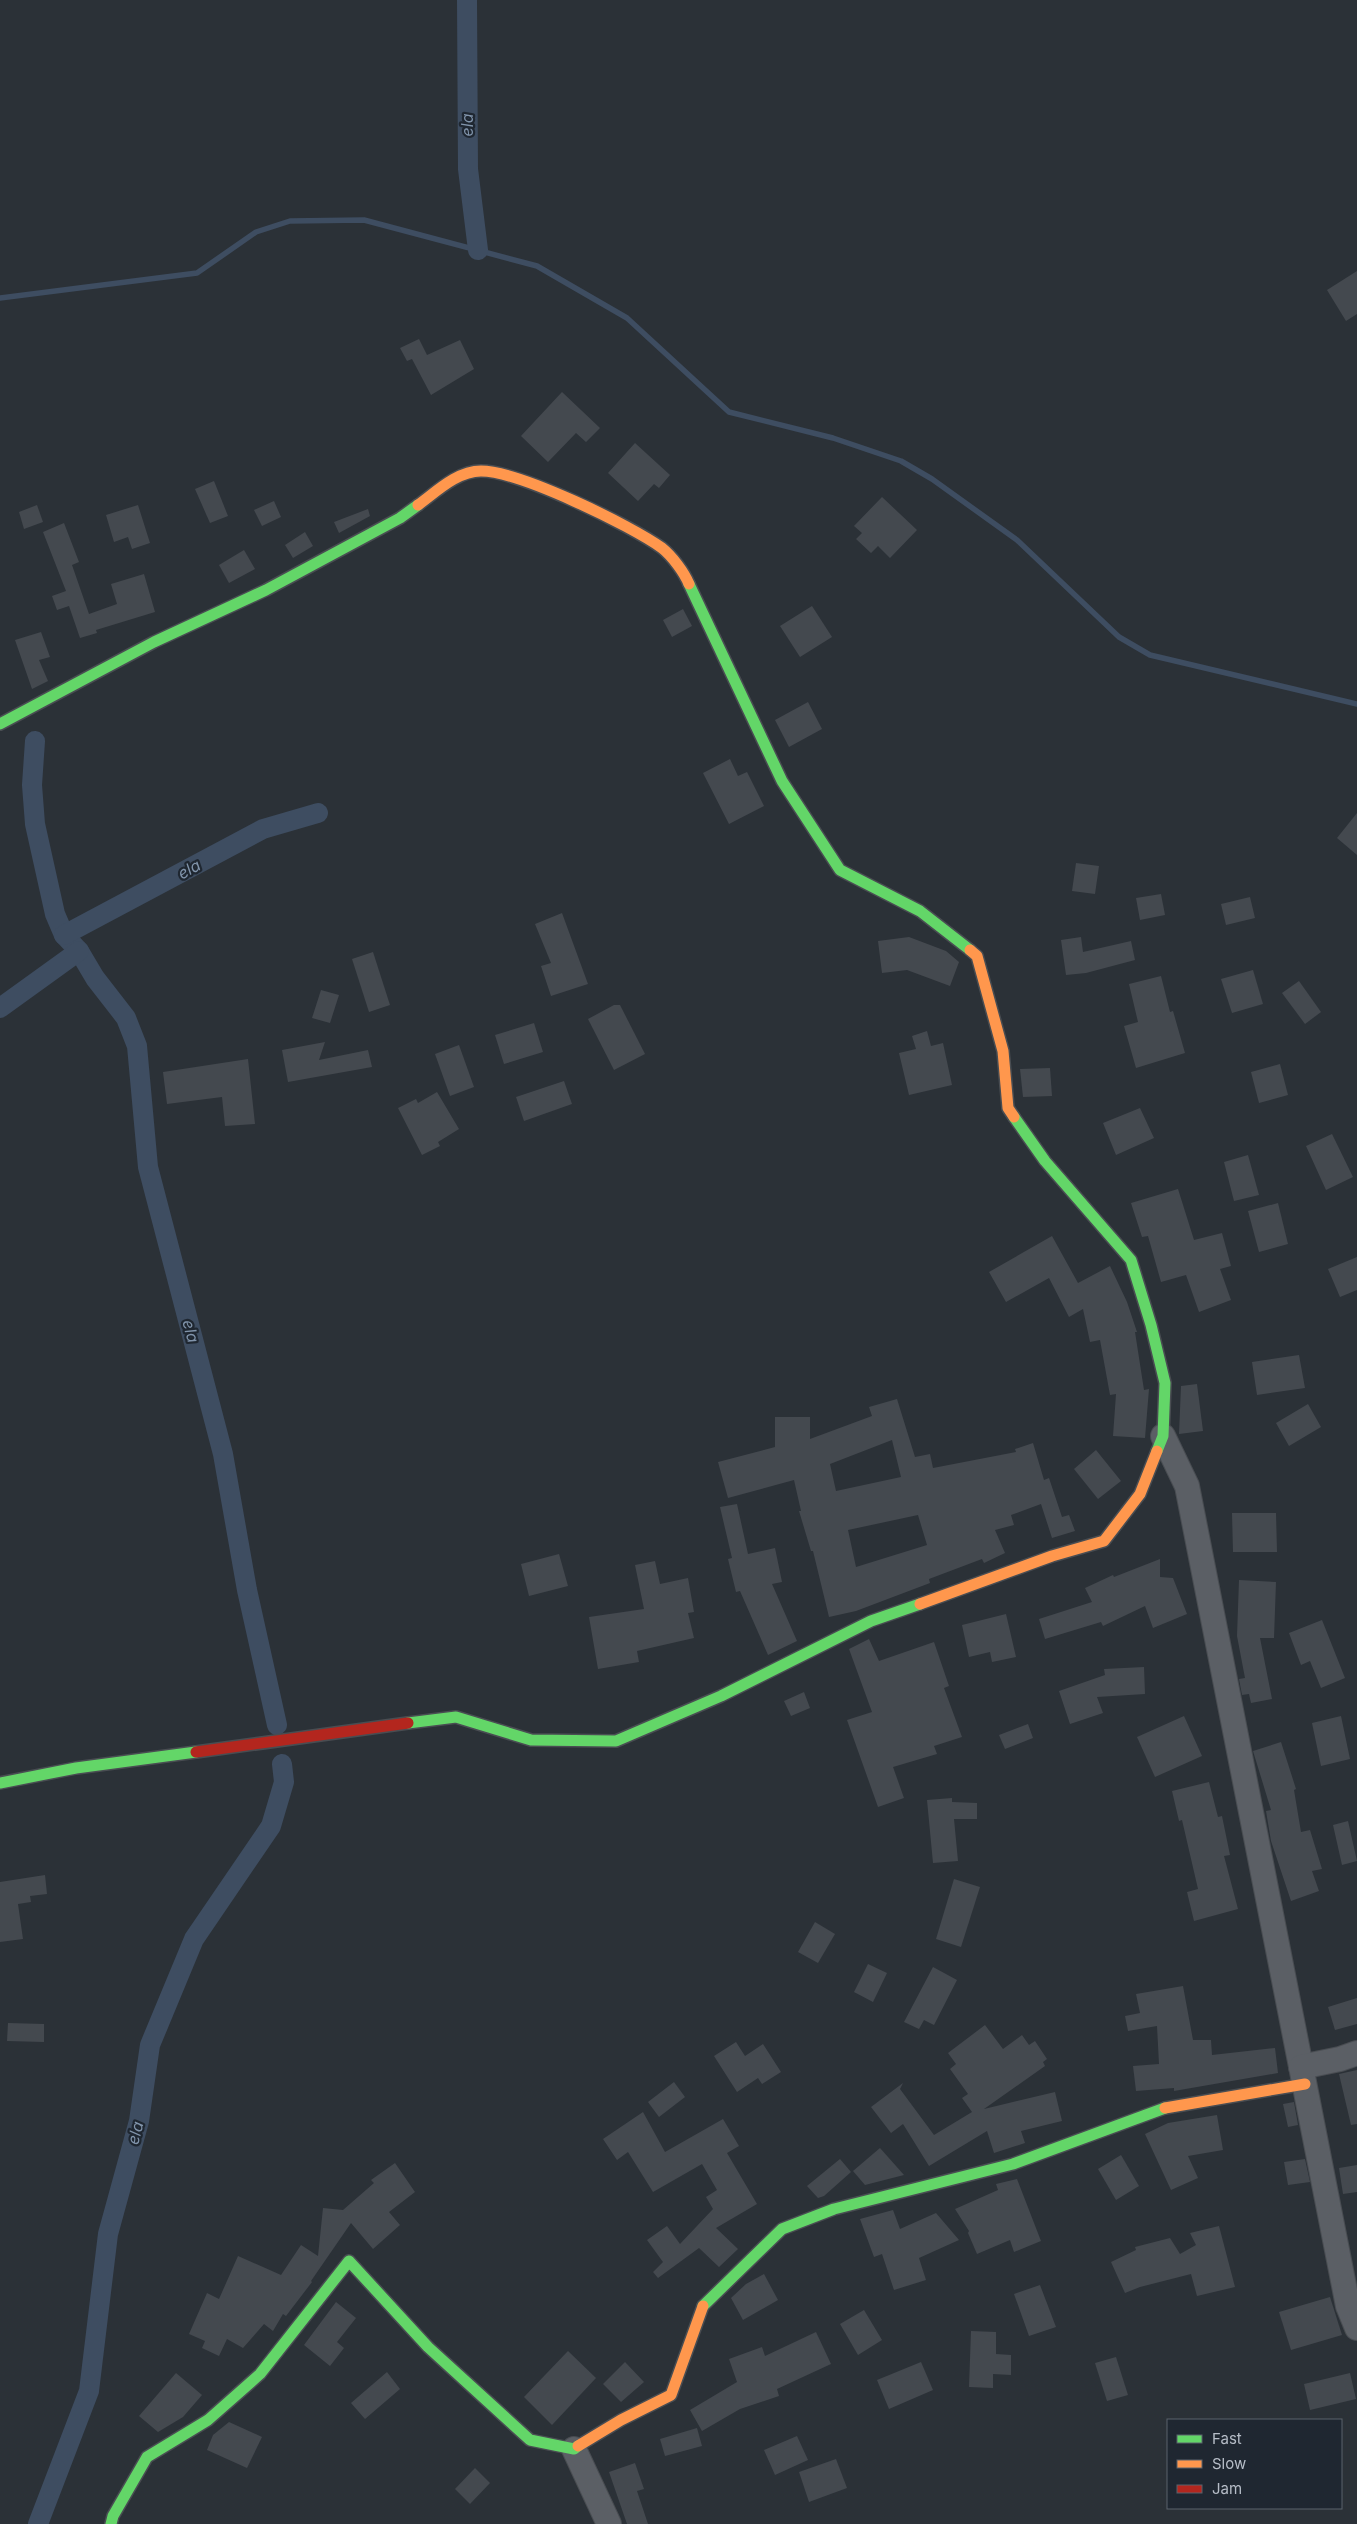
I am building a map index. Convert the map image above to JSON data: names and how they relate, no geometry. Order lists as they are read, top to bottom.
{
  "water": ["ela"],
  "legend": ["Fast", "Slow", "Jam"]
}
